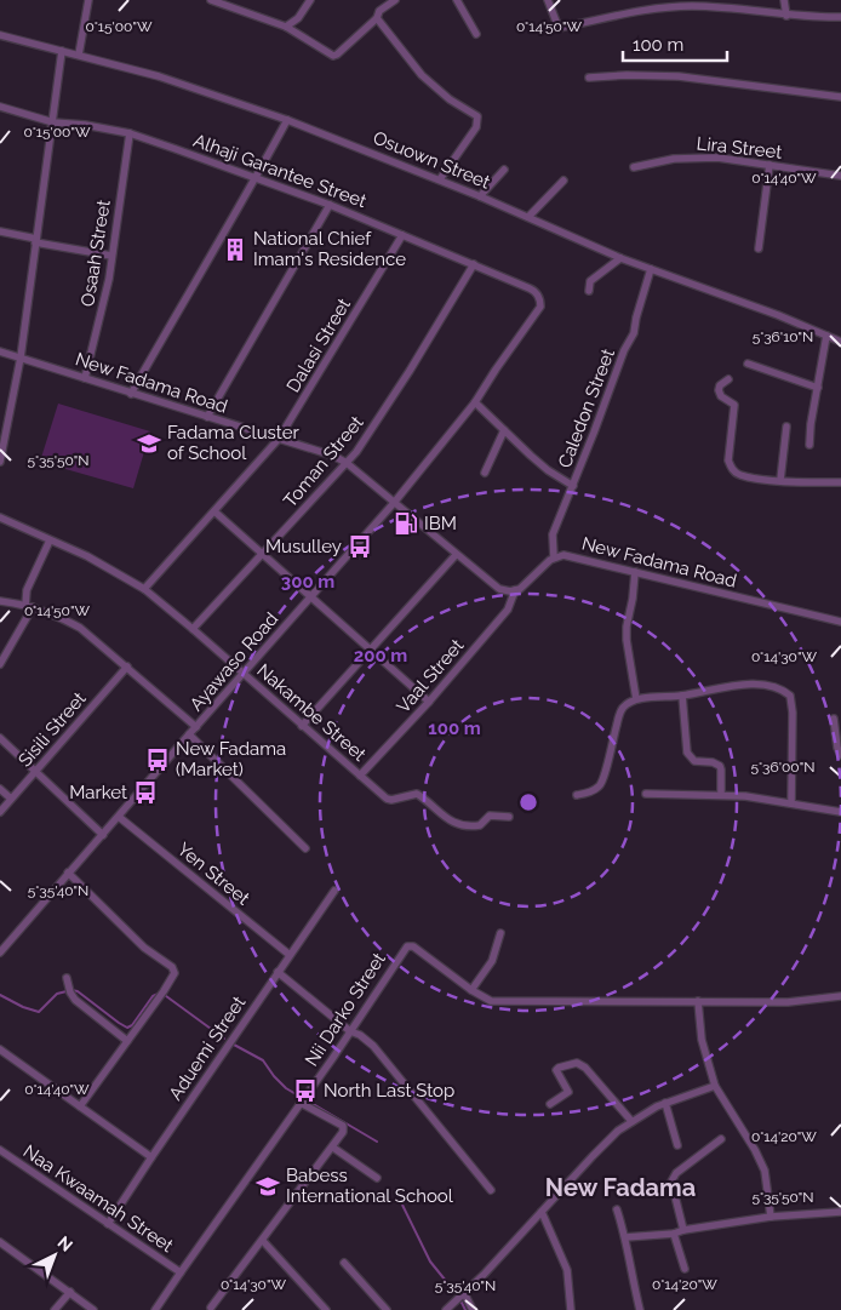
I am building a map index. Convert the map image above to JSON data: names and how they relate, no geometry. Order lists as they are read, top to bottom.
{
  "streets": {
    "street": [
      "Lira Street",
      "Osuown Street",
      "Alhaji Garantee Street",
      "Osaah Street",
      "Dalasi Street",
      "New Fadama Road",
      "Caledon Street",
      "Toman Street",
      "Ayawaso Road",
      "Vaal Street",
      "Nakambe Street",
      "Sisili Street",
      "Yen Street",
      "Nii Darko Street",
      "Aduemi Street",
      "Naa Kwaamah Street"
    ]
  },
  "crossings": [
    ["Osuown Street", "Caledon Street"],
    ["Alhaji Garantee Street", "Osaah Street"],
    ["Alhaji Garantee Street", "Dalasi Street"],
    ["Alhaji Garantee Street", "Toman Street"],
    ["Alhaji Garantee Street", "Ayawaso Road"],
    ["Osaah Street", "New Fadama Road"],
    ["Dalasi Street", "New Fadama Road"],
    ["Dalasi Street", "Nakambe Street"],
    ["New Fadama Road", "Caledon Street"],
    ["New Fadama Road", "Toman Street"],
    ["New Fadama Road", "Ayawaso Road"],
    ["New Fadama Road", "Vaal Street"],
    ["Toman Street", "Nakambe Street"],
    ["Ayawaso Road", "Nakambe Street"],
    ["Ayawaso Road", "Yen Street"],
    ["Vaal Street", "Nakambe Street"],
    ["Yen Street", "Aduemi Street"],
    ["Nii Darko Street", "Naa Kwaamah Street"],
    ["Aduemi Street", "Naa Kwaamah Street"]
  ],
  "districts": ["New Fadama"],
  "places": {
    "building": ["National Chief Imam's Residence"],
    "school or university": ["Fadama Cluster of School", "Babess International School"],
    "fuel station": ["IBM"],
    "bus stop": [
      "Musulley",
      "New Fadama (Market)",
      "Market",
      "North Last Stop"
    ]
  },
  "scale_bar": "100 m",
  "north": "top right",
  "coordinates": [
    "0°15'00\"W",
    "0°14'50\"W",
    "0°14'40\"W",
    "5°36'10\"N",
    "5°35'50\"N",
    "0°14'30\"W",
    "5°36'00\"N",
    "5°35'40\"N",
    "0°14'20\"W"
  ],
  "rings": ["300 m", "200 m", "100 m"]
}
